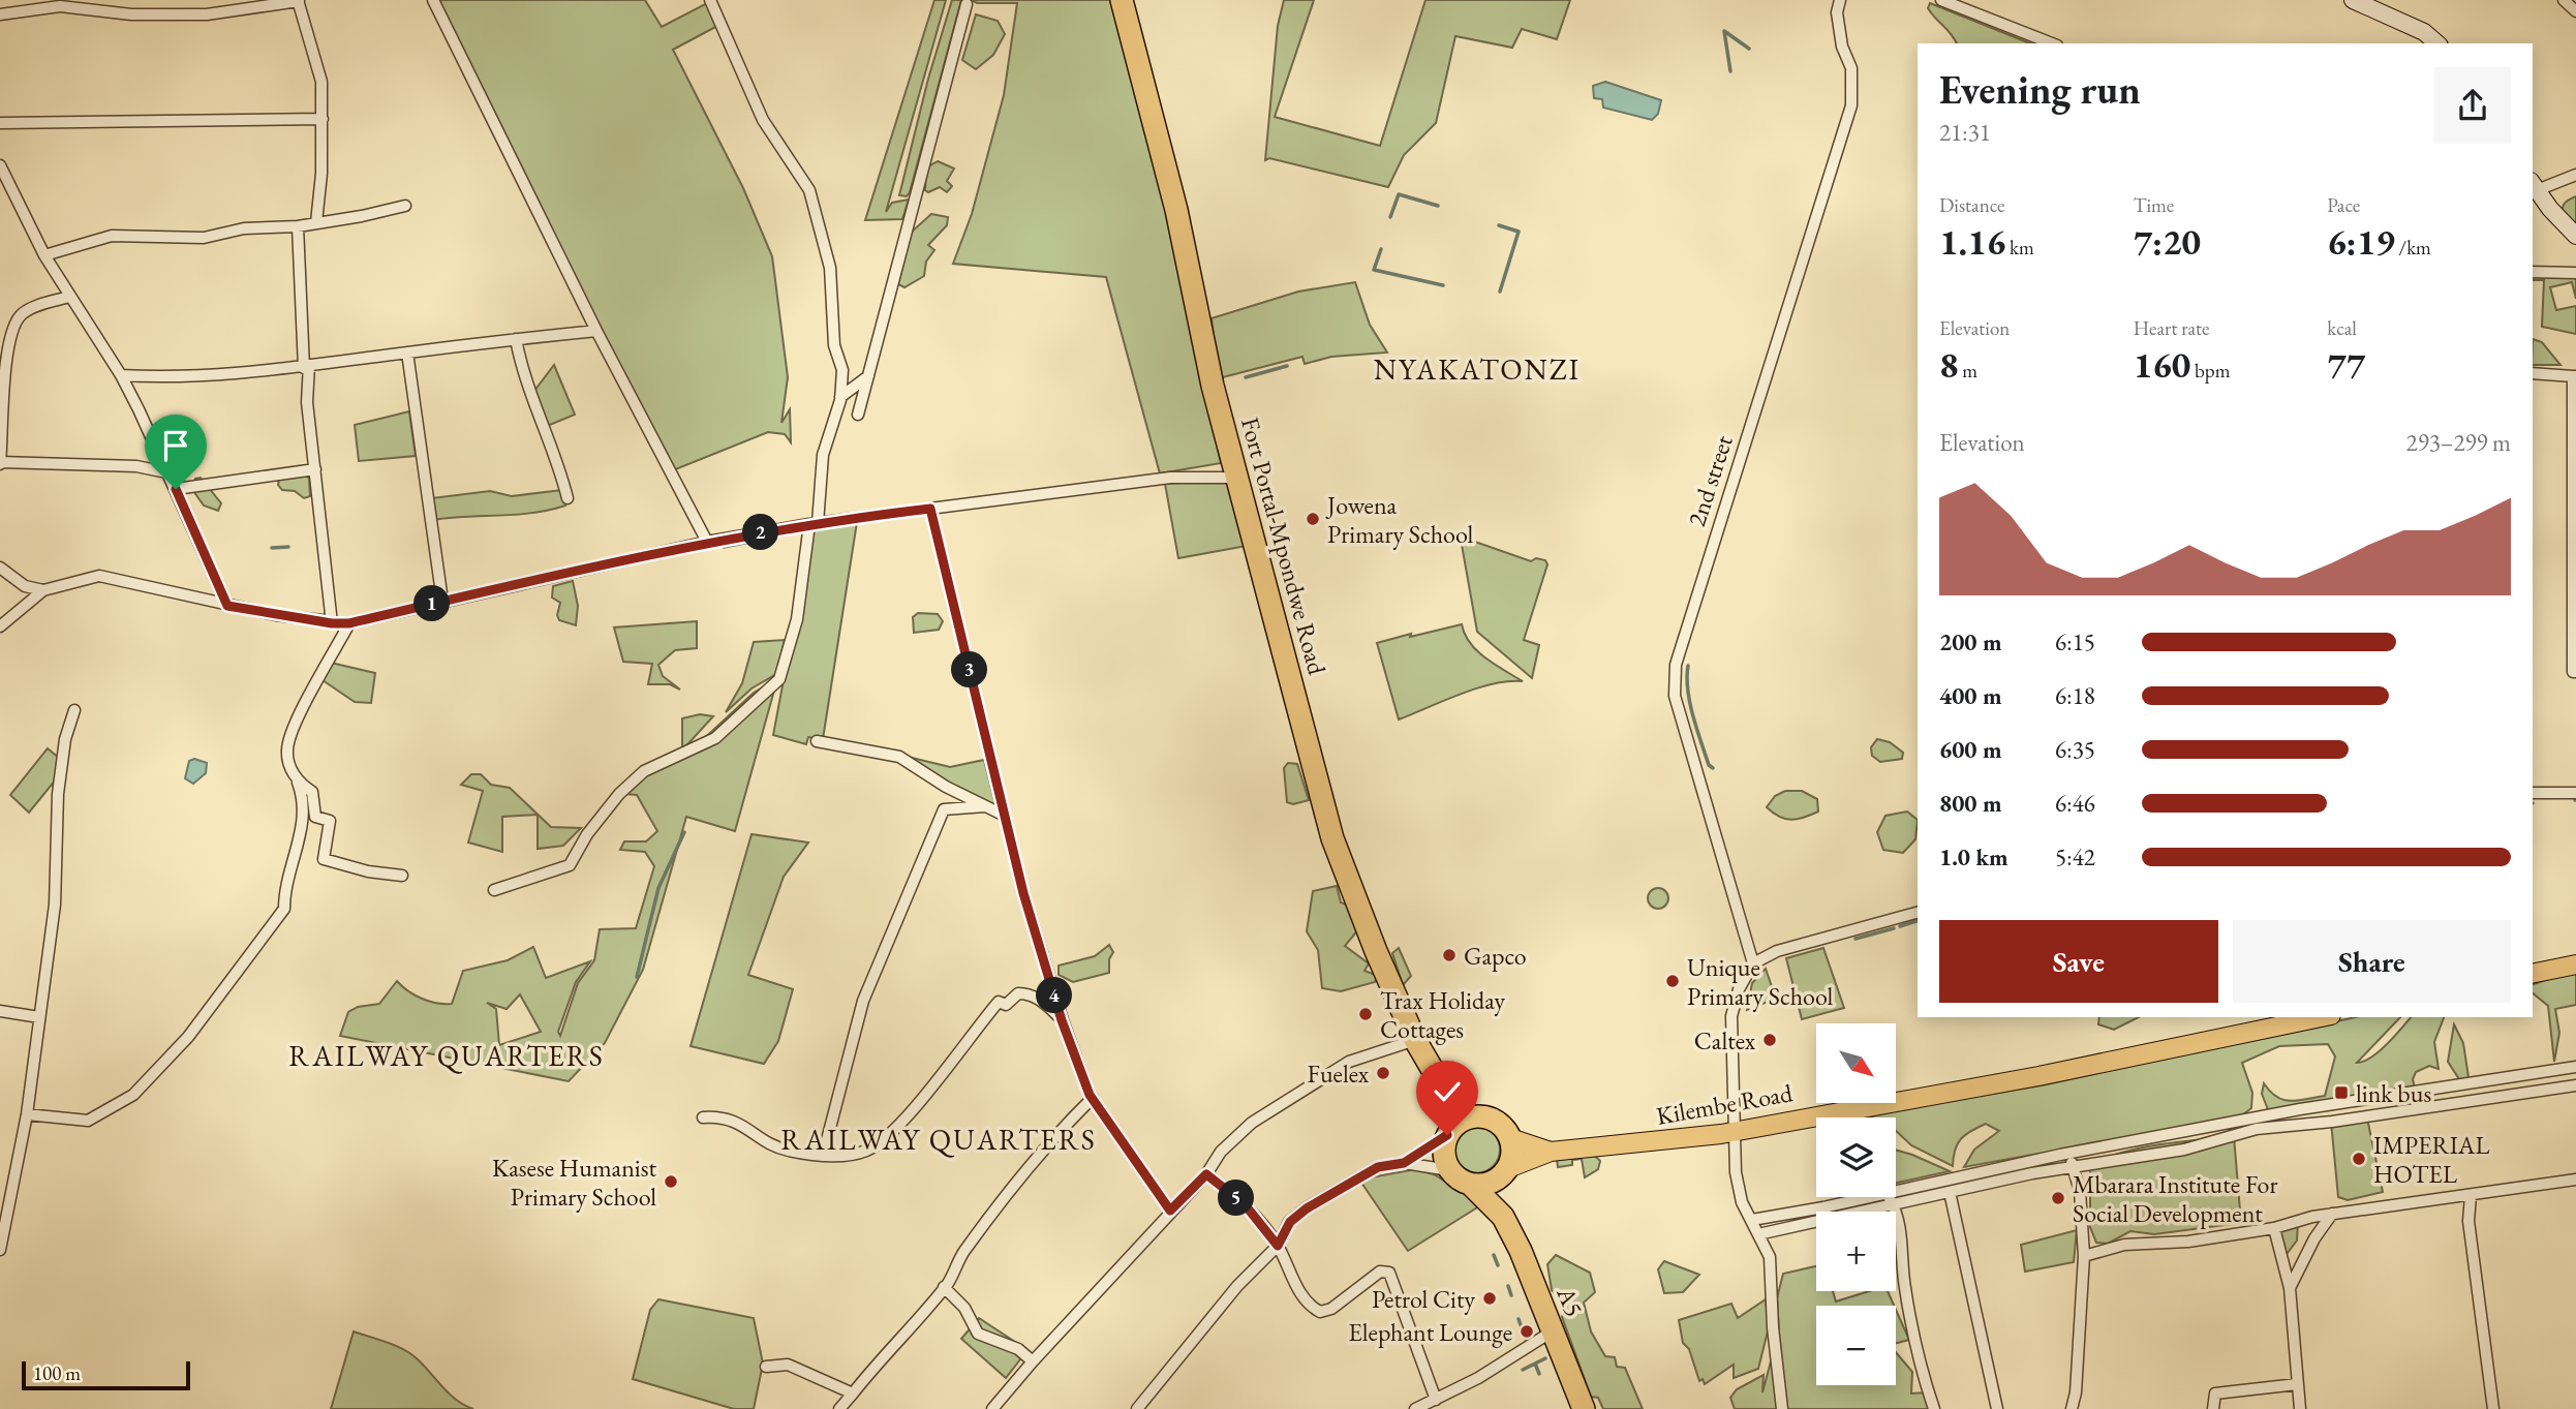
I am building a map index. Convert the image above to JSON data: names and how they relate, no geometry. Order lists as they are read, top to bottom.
{
  "streets": {
    "highway": ["Fort Portal-Mpondwe Road", "Kilembe Road", "A5"],
    "street": ["2nd street"]
  },
  "crossings": [
    ["Fort Portal-Mpondwe Road", "Kilembe Road"],
    ["Fort Portal-Mpondwe Road", "A5"],
    ["Kilembe Road", "A5"]
  ],
  "districts": ["NYAKATONZI", "RAILWAY QUARTERS", "RAILWAY QUARTERS"],
  "places": {
    "other": [
      "Jowena Primary School",
      "Gapco",
      "Unique Primary School",
      "Trax Holiday Cottages",
      "Caltex",
      "Fuelex",
      "IMPERIAL HOTEL",
      "Kasese Humanist Primary School",
      "Mbarara Institute For Social Development",
      "Petrol City",
      "Elephant Lounge"
    ],
    "transit": ["link bus"]
  },
  "scale_bar": "100 m",
  "north": "bottom right",
  "page": {
    "heading": ["Evening run", "21:31"],
    "stats": [
      ["Distance", "1.16 km"],
      ["Time", "7:20"],
      ["Pace", "6:19 /km"],
      ["Elevation", "8 m"],
      ["Heart rate", "160 bpm"],
      ["kcal", "77"]
    ],
    "chart": ["Elevation", "293–299 m"],
    "pins": [
      "2",
      "1",
      "3",
      "4",
      "5"
    ],
    "list": [
      {
        "name": "200 m",
        "note": "6:15"
      },
      {
        "name": "400 m",
        "note": "6:18"
      },
      {
        "name": "600 m",
        "note": "6:35"
      },
      {
        "name": "800 m",
        "note": "6:46"
      },
      {
        "name": "1.0 km",
        "note": "5:42"
      }
    ],
    "buttons": ["Save", "Share"],
    "map_buttons": ["+", "−"],
    "scale": "100 m"
  }
}
